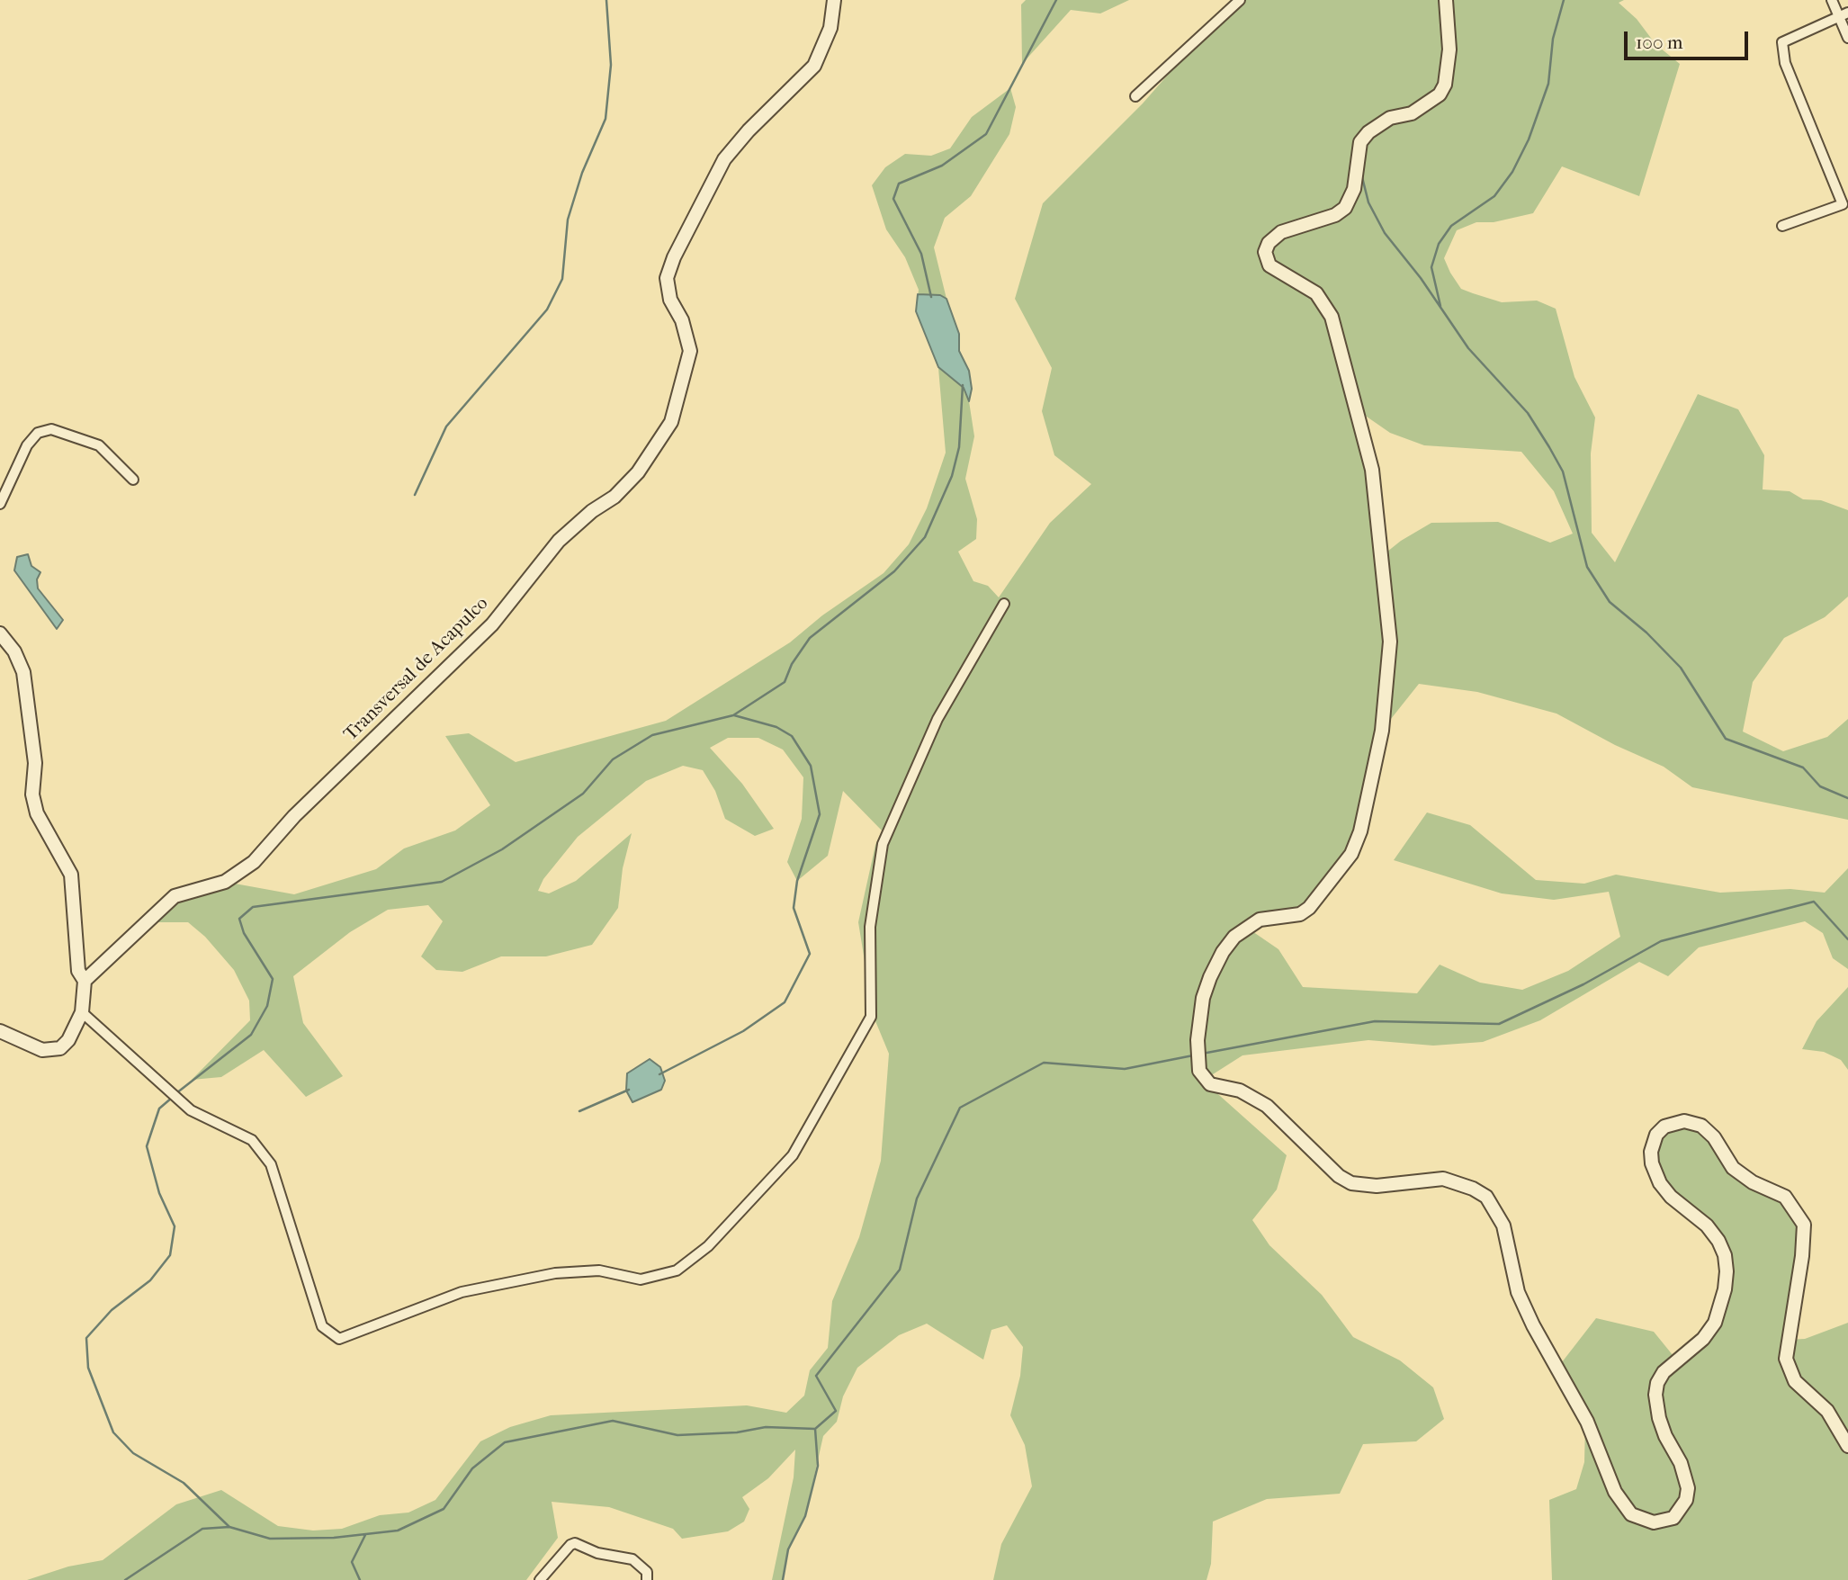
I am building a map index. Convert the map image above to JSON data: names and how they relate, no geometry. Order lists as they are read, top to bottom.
{
  "streets": {
    "street": ["Transversal de Acapulco"]
  },
  "scale_bar": "100 m"
}
